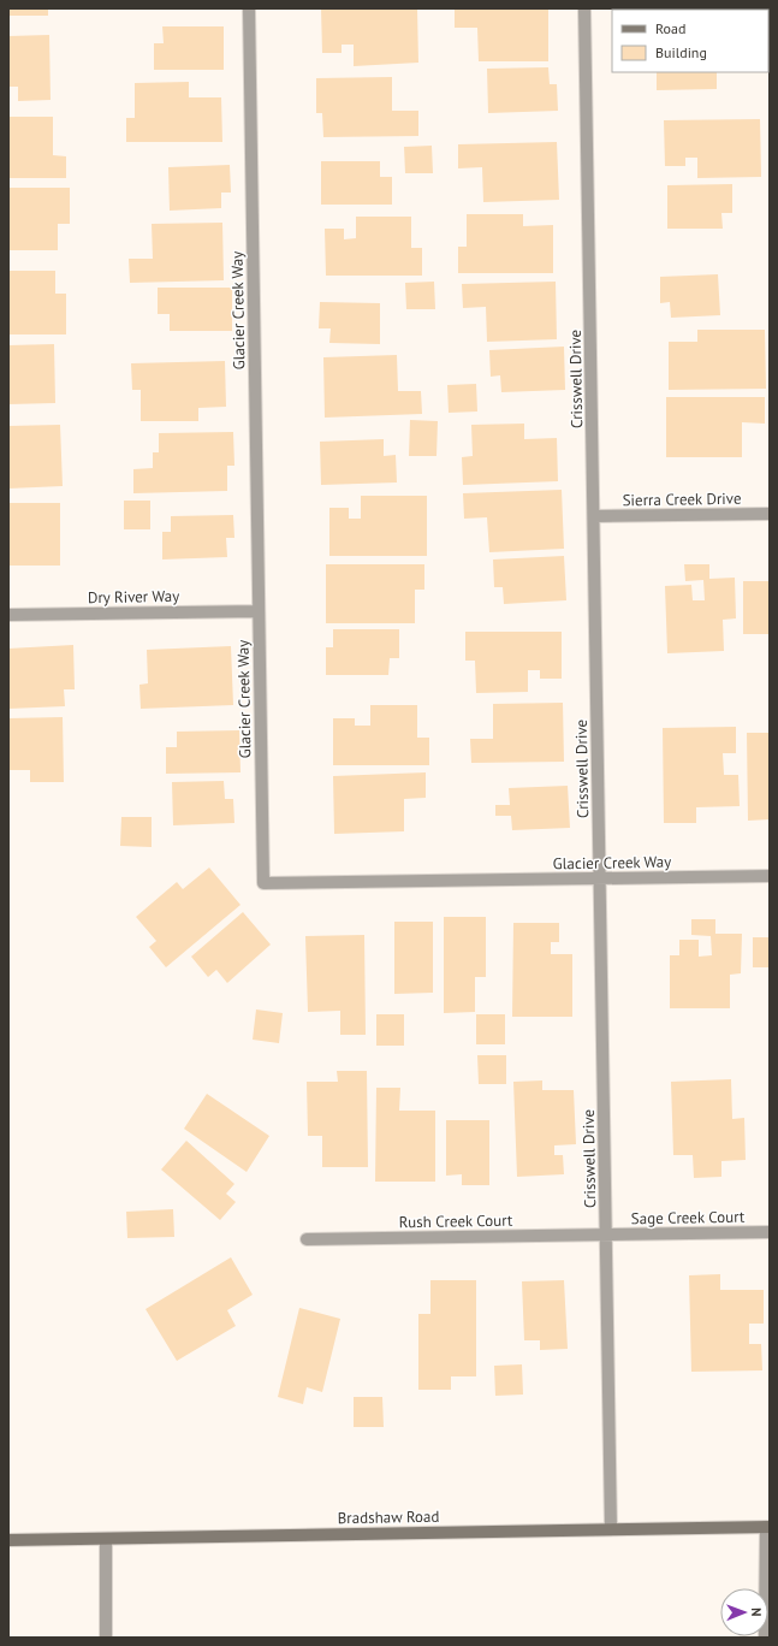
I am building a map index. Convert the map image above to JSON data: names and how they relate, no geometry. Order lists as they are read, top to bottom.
{
  "streets": {
    "main road": ["Bradshaw Road"],
    "street": [
      "Glacier Creek Way",
      "Crisswell Drive",
      "Sierra Creek Drive",
      "Dry River Way",
      "Sage Creek Court",
      "Rush Creek Court"
    ]
  },
  "crossings": [
    ["Glacier Creek Way", "Crisswell Drive"],
    ["Glacier Creek Way", "Dry River Way"],
    ["Crisswell Drive", "Sierra Creek Drive"],
    ["Crisswell Drive", "Sage Creek Court"],
    ["Crisswell Drive", "Rush Creek Court"],
    ["Crisswell Drive", "Bradshaw Road"],
    ["Sage Creek Court", "Rush Creek Court"]
  ],
  "legend": ["Road", "Building"],
  "north": "right"
}
